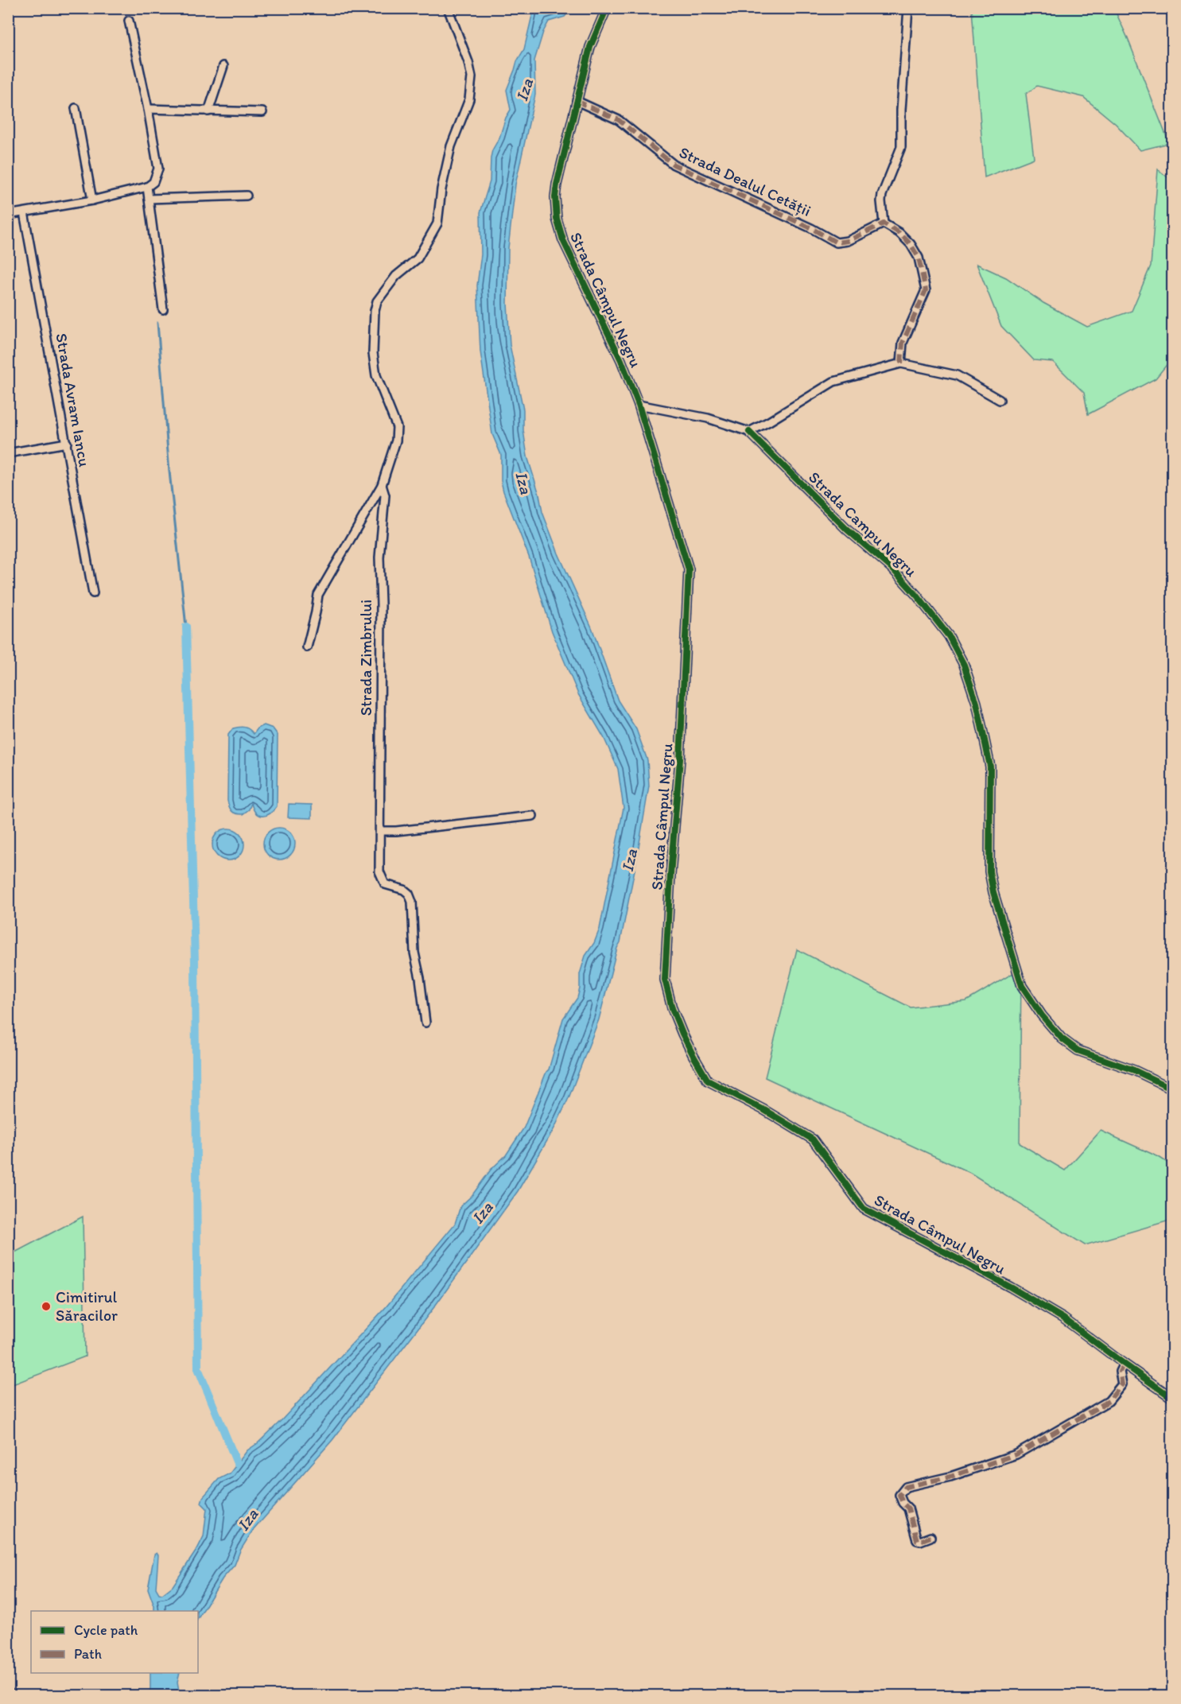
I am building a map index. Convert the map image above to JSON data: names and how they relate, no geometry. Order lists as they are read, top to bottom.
{
  "streets": {
    "street": [
      "Strada Dealul Cetății",
      "Strada Câmpul Negru",
      "Strada Avram Iancu",
      "Strada Campu Negru",
      "Strada Zimbrului"
    ]
  },
  "crossings": [
    ["Strada Dealul Cetății", "Strada Câmpul Negru"],
    ["Strada Câmpul Negru", "Strada Campu Negru"]
  ],
  "water": ["Iza"],
  "places": ["Cimitirul Săracilor"],
  "legend": ["Cycle path", "Path"]
}
